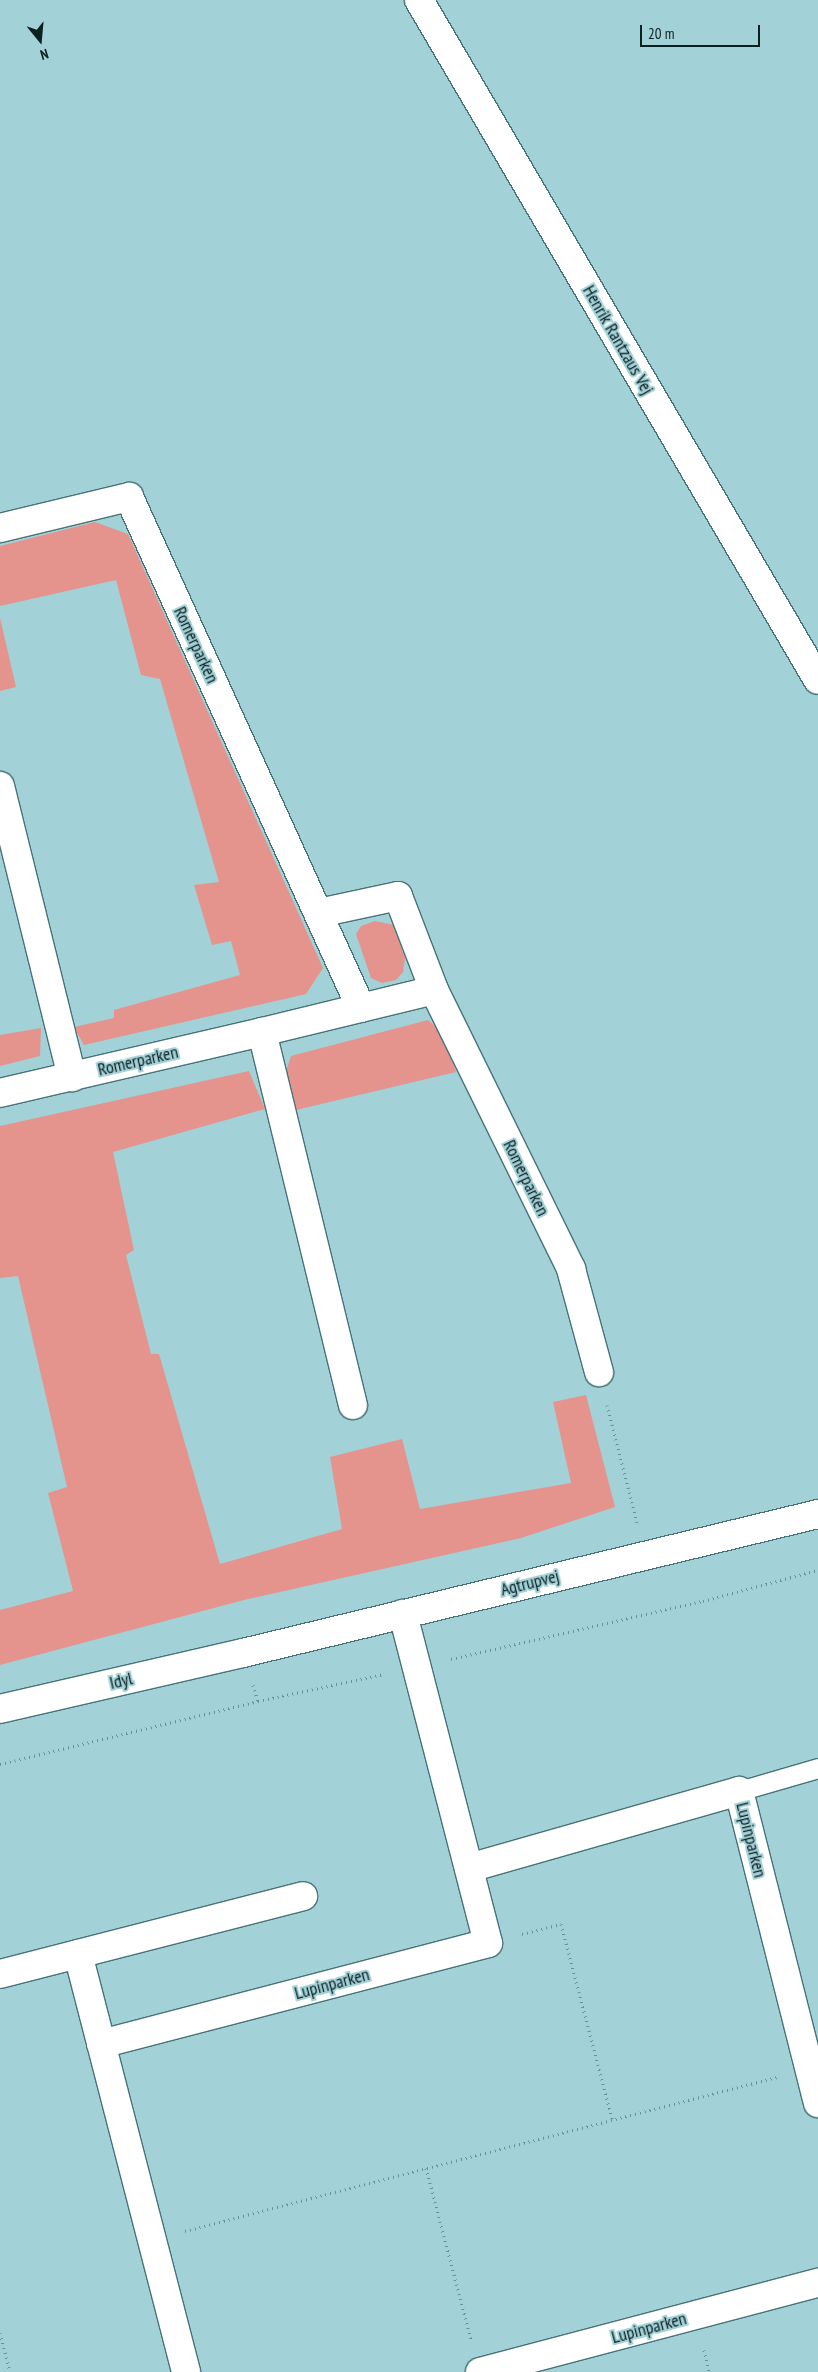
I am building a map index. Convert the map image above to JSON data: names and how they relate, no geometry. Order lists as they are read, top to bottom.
{
  "streets": {
    "street": [
      "Henrik Rantzaus Vej",
      "Romerparken",
      "Agtrupvej",
      "Idyl",
      "Lupinparken"
    ]
  },
  "crossings": [
    ["Agtrupvej", "Idyl"]
  ],
  "scale_bar": "20 m",
  "north": "bottom"
}
